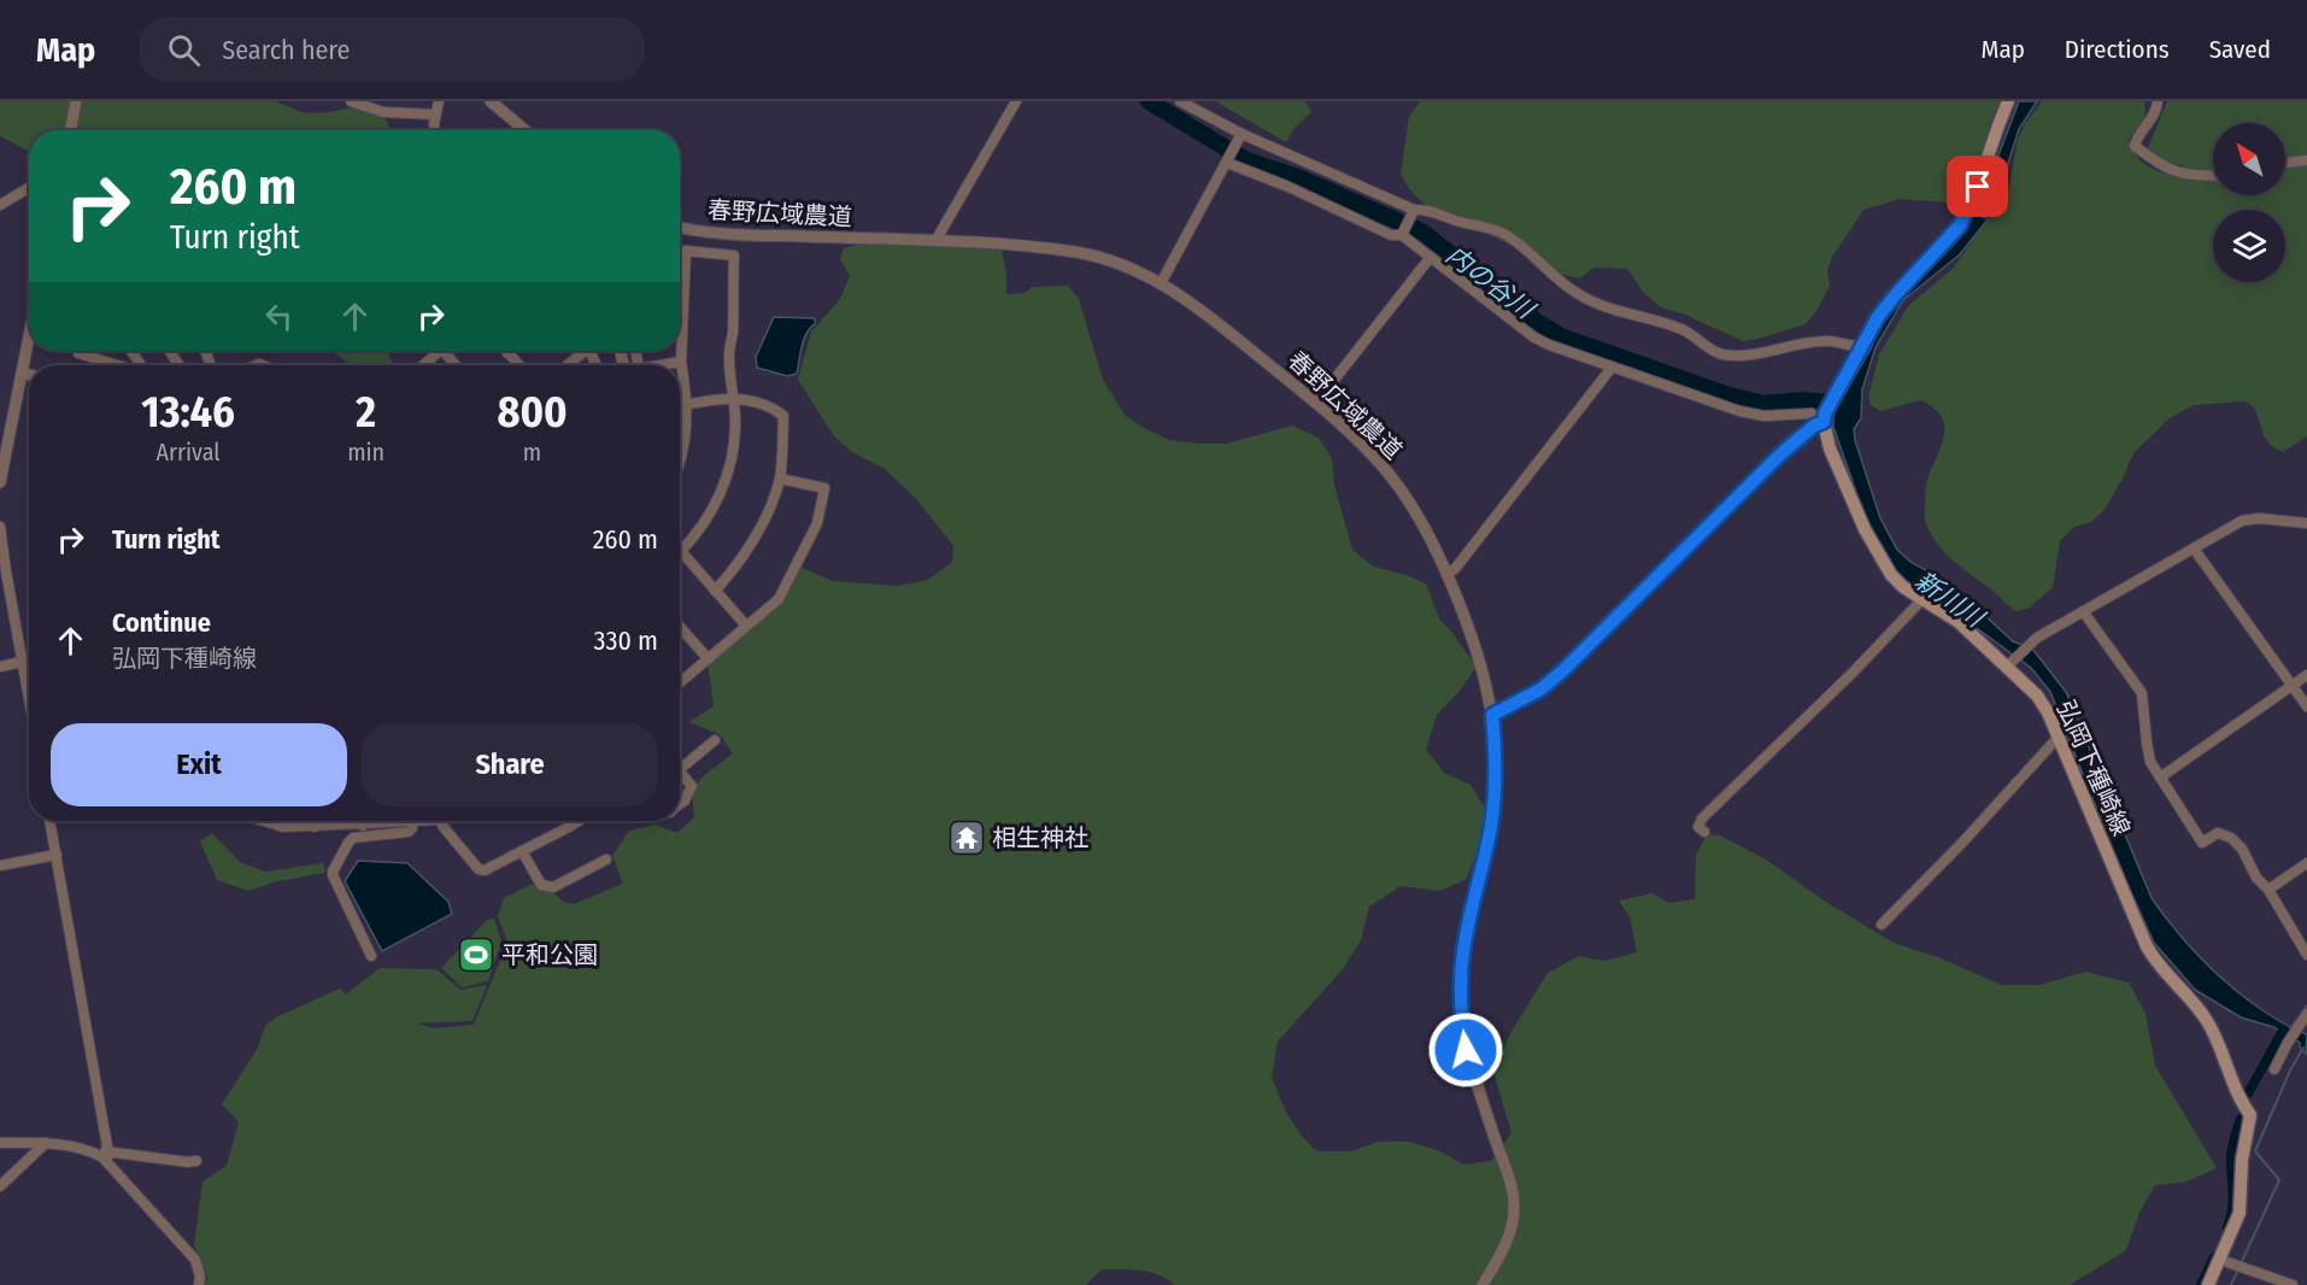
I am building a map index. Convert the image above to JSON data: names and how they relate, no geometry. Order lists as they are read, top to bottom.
{
  "streets": {
    "main road": ["弘岡下種崎線"],
    "street": ["春野広域農道"]
  },
  "water": ["内の谷川", "新川川"],
  "places": {
    "temple": ["相生神社"],
    "sports": ["平和公園"]
  },
  "north": "top left",
  "page": {
    "header": "Map",
    "search": "Search here",
    "nav": ["Map", "Directions", "Saved"],
    "turn": ["260 m", "Turn right"],
    "eta": [
      "13:46",
      "Arrival",
      "2",
      "min",
      "800",
      "m"
    ],
    "list": [
      {
        "name": "Turn right",
        "value": "260 m"
      },
      {
        "name": "Continue",
        "note": "弘岡下種崎線",
        "value": "330 m"
      }
    ],
    "buttons": ["Exit", "Share"]
  }
}
